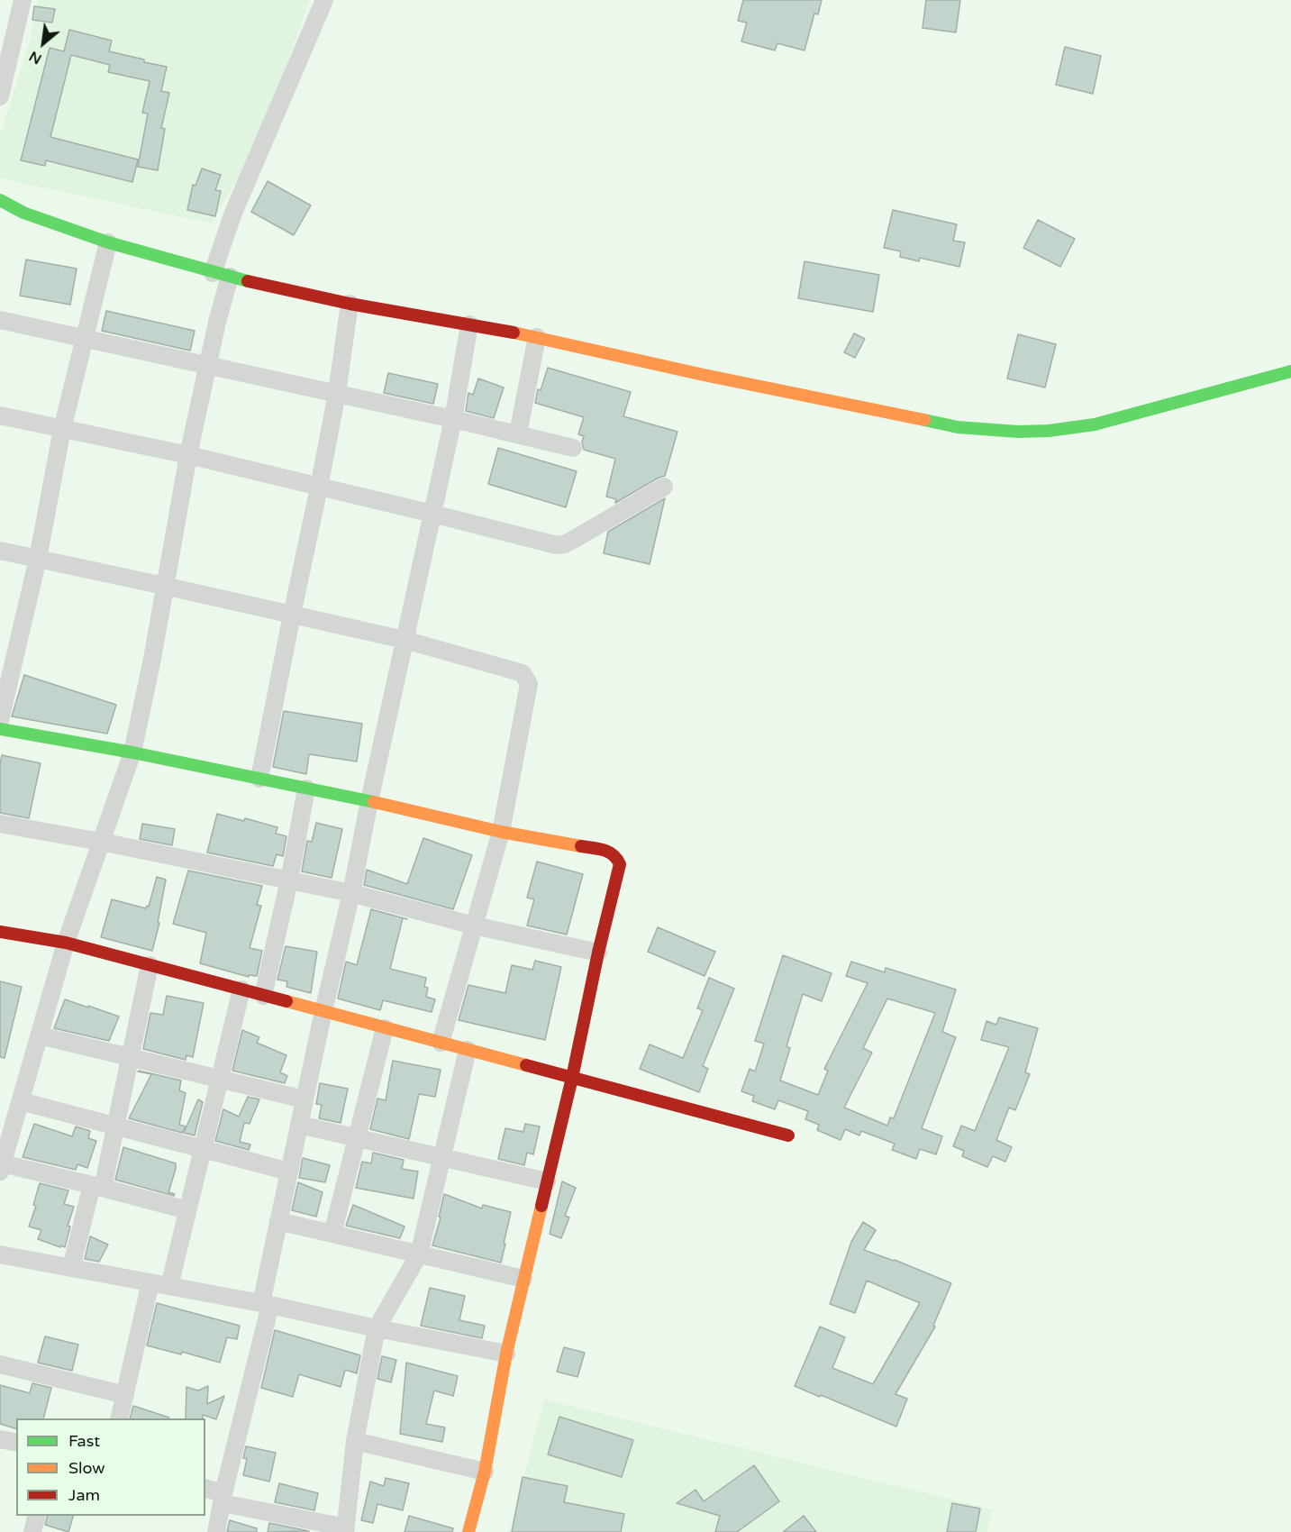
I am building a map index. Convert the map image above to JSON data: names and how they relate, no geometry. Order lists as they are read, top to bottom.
{
  "legend": ["Fast", "Slow", "Jam"],
  "north": "bottom left"
}
